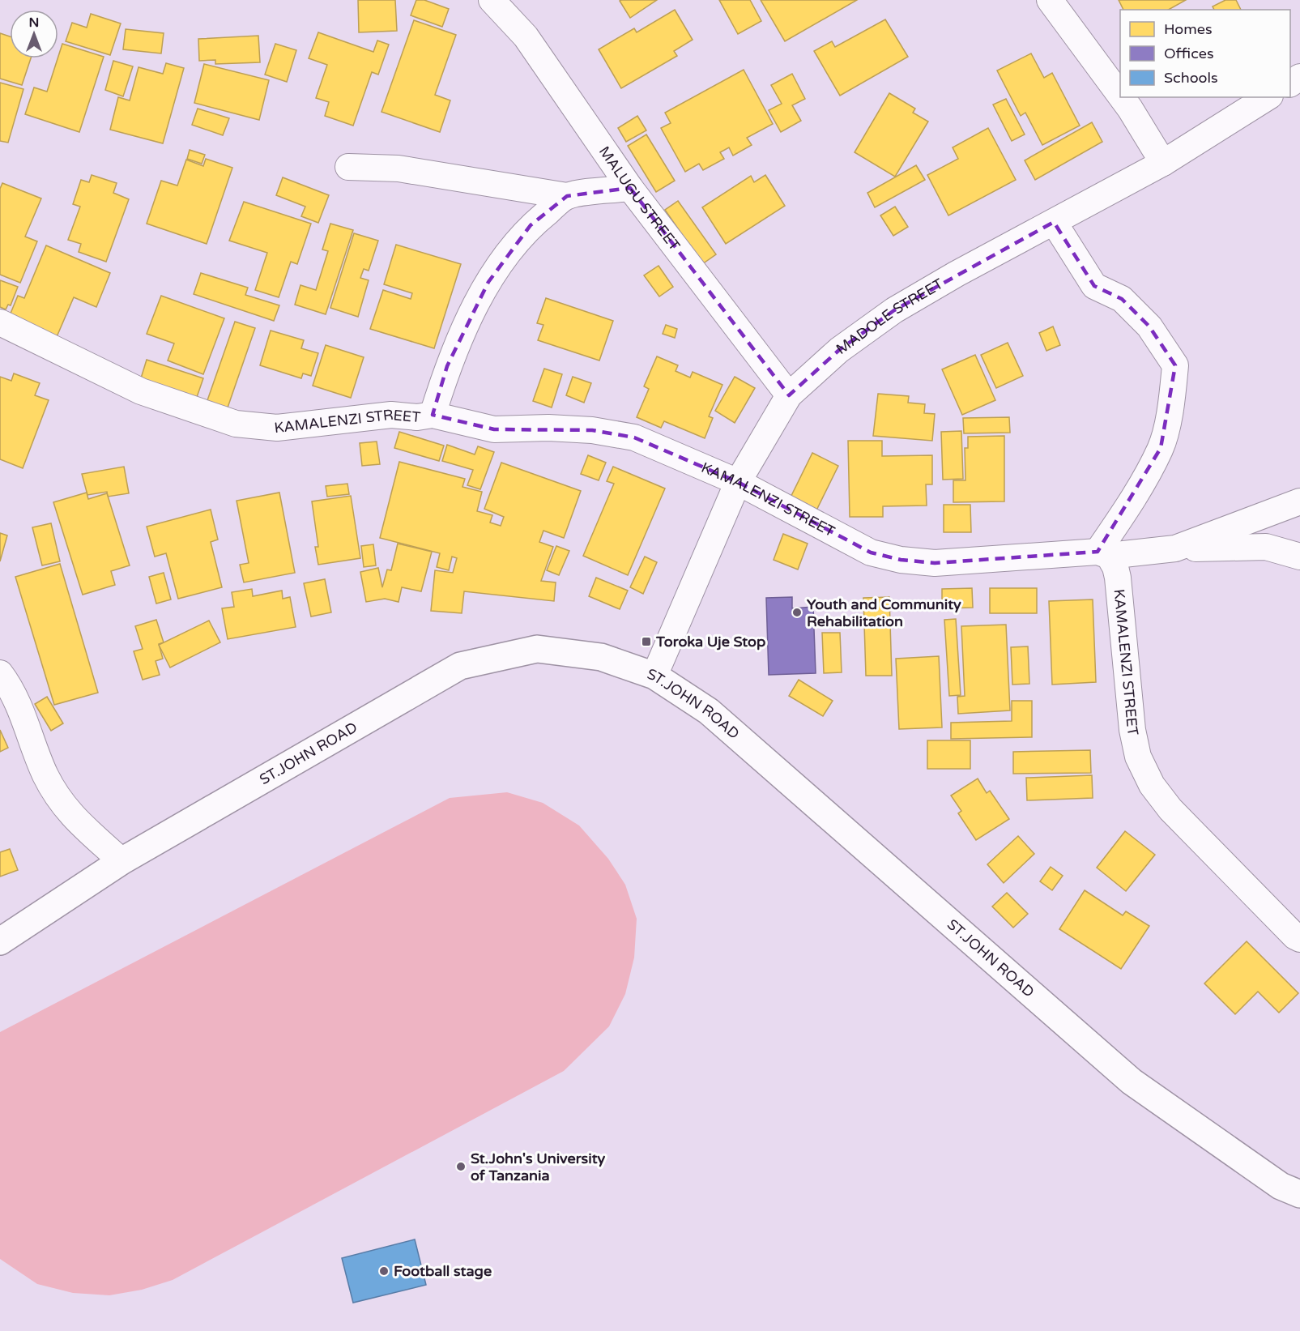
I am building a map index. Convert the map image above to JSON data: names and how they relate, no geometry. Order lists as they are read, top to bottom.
{
  "streets": {
    "street": [
      "MALUGU STREET",
      "MADOLE STREET",
      "KAMALENZI STREET",
      "ST.JOHN ROAD"
    ]
  },
  "crossings": [
    ["MALUGU STREET", "MADOLE STREET"],
    ["MADOLE STREET", "KAMALENZI STREET"],
    ["MADOLE STREET", "ST.JOHN ROAD"]
  ],
  "places": {
    "other": ["Youth and Community Rehabilitation", "St.John's University of Tanzania", "Football stage"],
    "transit": ["Toroka Uje Stop"]
  },
  "legend": ["Homes", "Offices", "Schools"],
  "north": "top"
}
